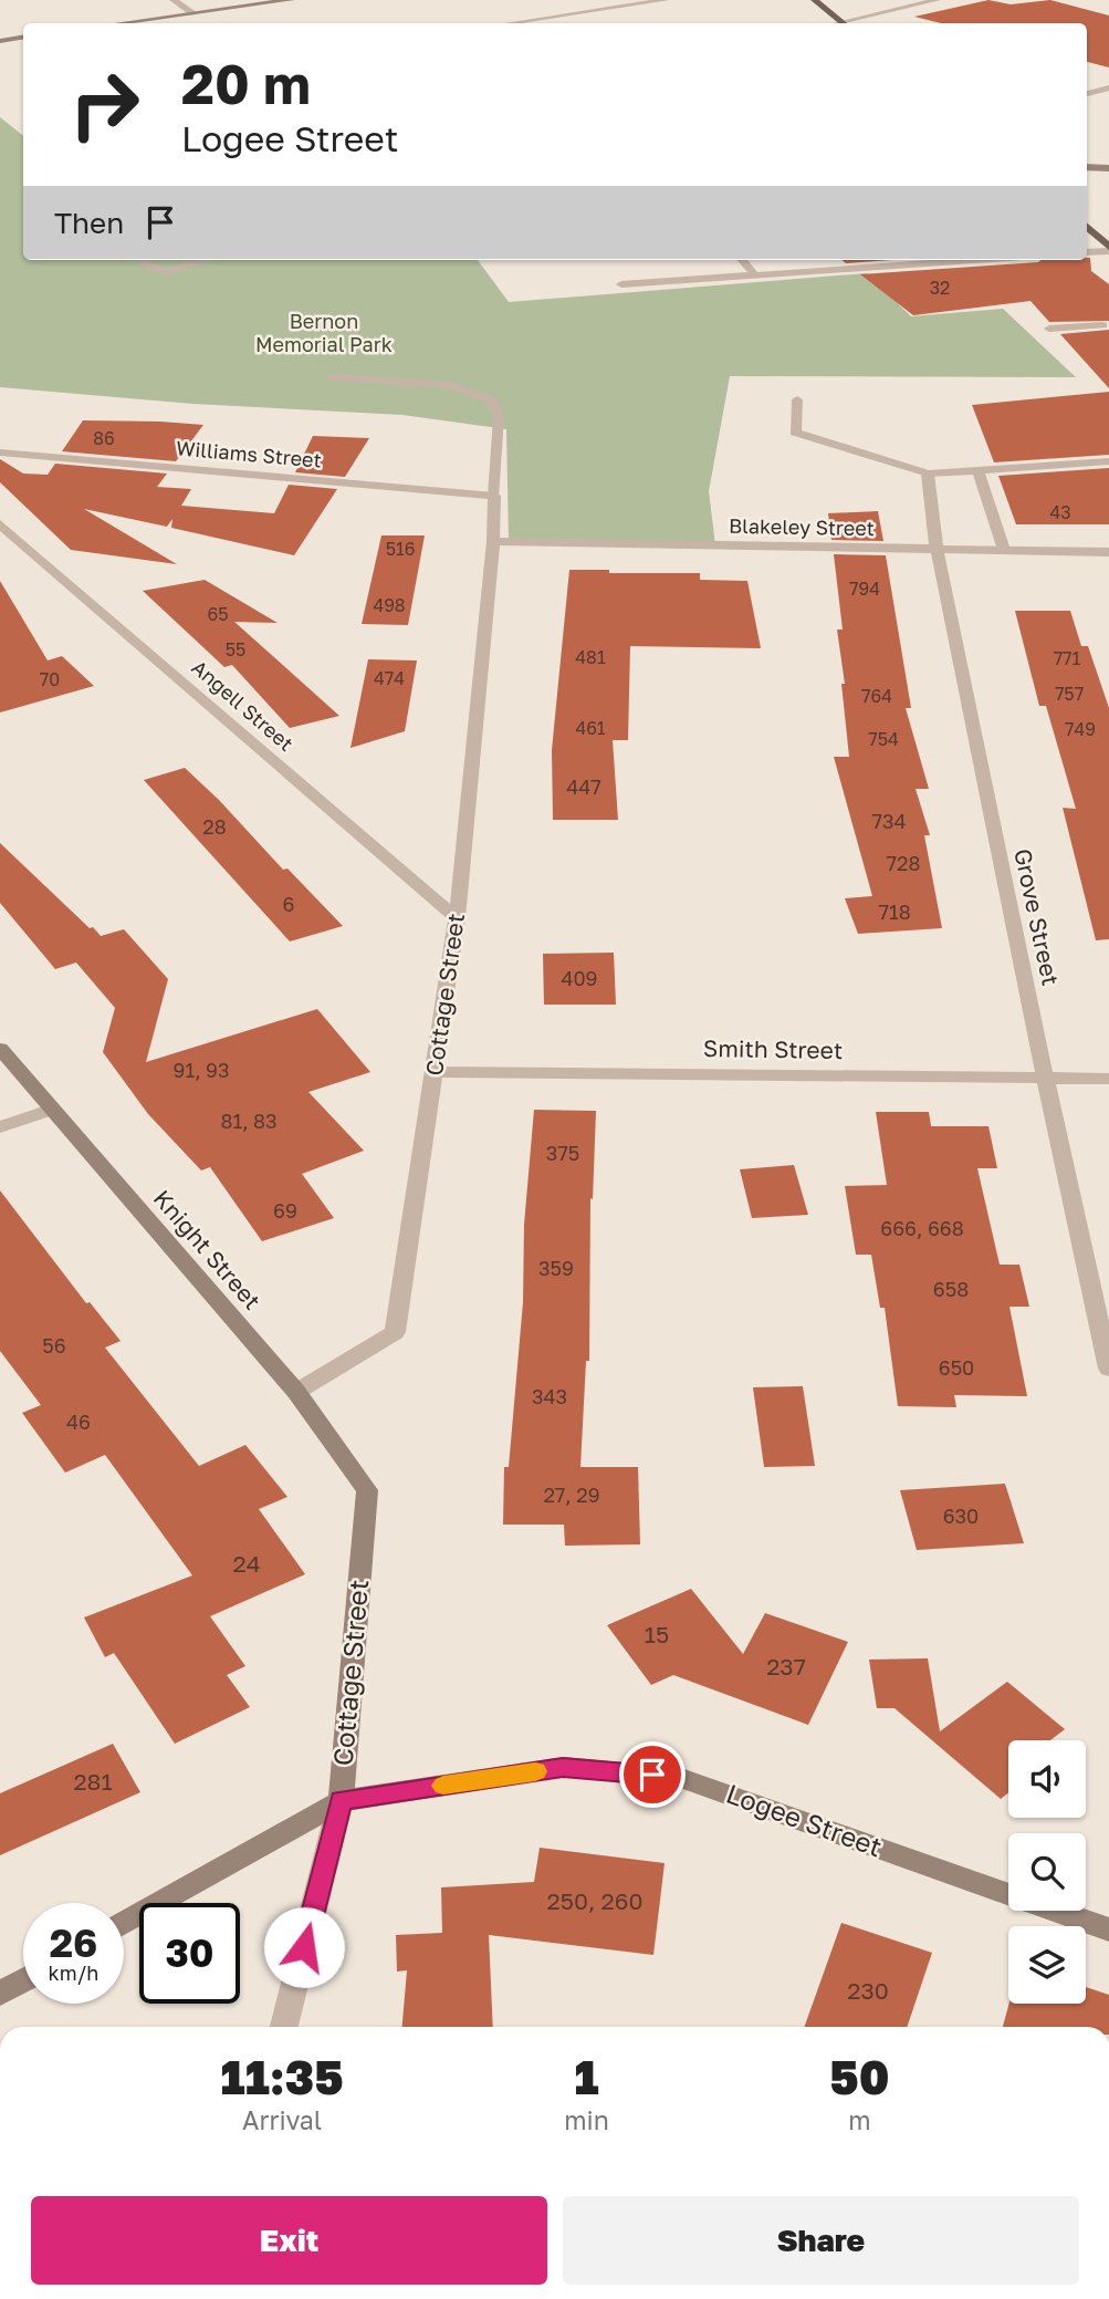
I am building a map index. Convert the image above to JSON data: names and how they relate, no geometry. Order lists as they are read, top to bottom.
{
  "streets": {
    "street": [
      "Williams Street",
      "Blakeley Street",
      "Angell Street",
      "Grove Street",
      "Cottage Street",
      "Smith Street",
      "Knight Street",
      "Logee Street"
    ]
  },
  "crossings": [
    ["Williams Street", "Cottage Street"],
    ["Blakeley Street", "Grove Street"],
    ["Blakeley Street", "Cottage Street"],
    ["Angell Street", "Cottage Street"],
    ["Grove Street", "Smith Street"],
    ["Cottage Street", "Smith Street"],
    ["Cottage Street", "Knight Street"],
    ["Cottage Street", "Logee Street"]
  ],
  "parks": ["Bernon Memorial Park"],
  "house_numbers": [
    "32",
    "86",
    "43",
    "516",
    "794",
    "498",
    "65",
    "55",
    "481",
    "771",
    "474",
    "70",
    "757",
    "764",
    "461",
    "749",
    "754",
    "447",
    "734",
    "28",
    "728",
    "6",
    "718",
    "409",
    "91, 93",
    "81, 83",
    "375",
    "69",
    "666, 668",
    "359",
    "658",
    "56",
    "650",
    "343",
    "46",
    "27, 29",
    "630",
    "24",
    "15",
    "237",
    "281",
    "250, 260",
    "230"
  ],
  "page": {
    "turn": ["20 m", "Logee Street"],
    "then": "Then",
    "speed": "26 km/h",
    "limit": "30",
    "eta": [
      "11:35",
      "Arrival",
      "1",
      "min",
      "50",
      "m"
    ],
    "buttons": ["Exit", "Share"]
  }
}
